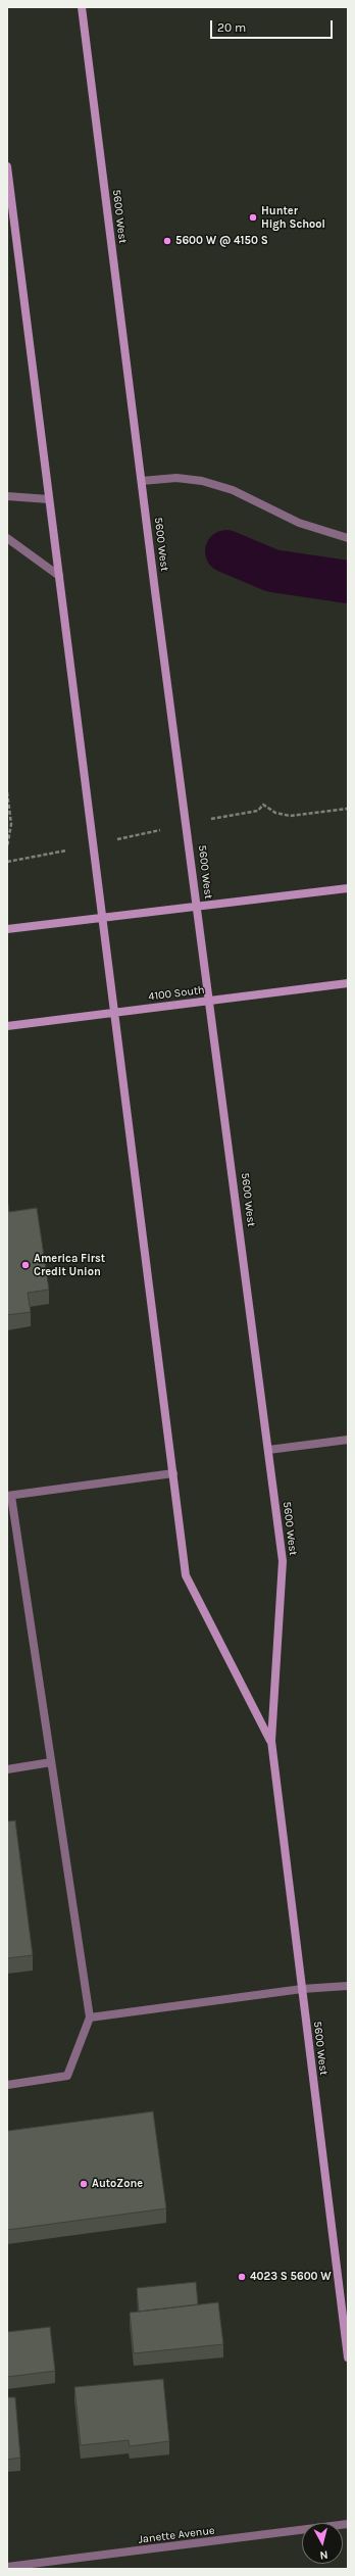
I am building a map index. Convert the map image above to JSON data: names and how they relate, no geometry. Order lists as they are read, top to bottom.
{
  "streets": {
    "main road": ["5600 West", "4100 South"],
    "street": ["Janette Avenue"]
  },
  "crossings": [
    ["5600 West", "4100 South"]
  ],
  "places": [
    "Hunter High School",
    "5600 W @ 4150 S",
    "America First Credit Union",
    "AutoZone",
    "4023 S 5600 W"
  ],
  "scale_bar": "20 m",
  "north": "bottom"
}
